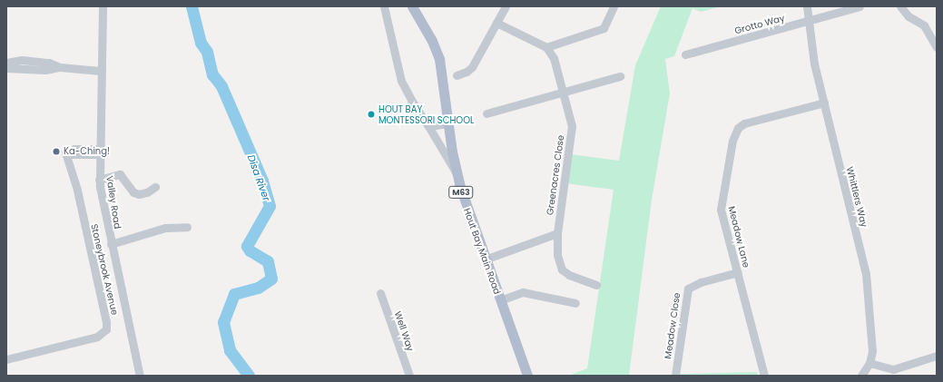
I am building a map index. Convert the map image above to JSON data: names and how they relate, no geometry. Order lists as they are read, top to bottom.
{
  "streets": {
    "main road": ["M63", "Hout Bay Main Road"],
    "street": [
      "Grotto Way",
      "Greenacres Close",
      "Whittlers Way",
      "Valley Road",
      "Meadow Lane",
      "Stoneybrook Avenue",
      "Meadow Close",
      "Well Way"
    ]
  },
  "crossings": [
    ["Grotto Way", "Whittlers Way"],
    ["Whittlers Way", "Meadow Lane"],
    ["Valley Road", "Stoneybrook Avenue"],
    ["Meadow Lane", "Meadow Close"]
  ],
  "water": ["Disa River"],
  "places": ["HOUT BAY MONTESSORI SCHOOL", "Ka-Ching!"]
}
